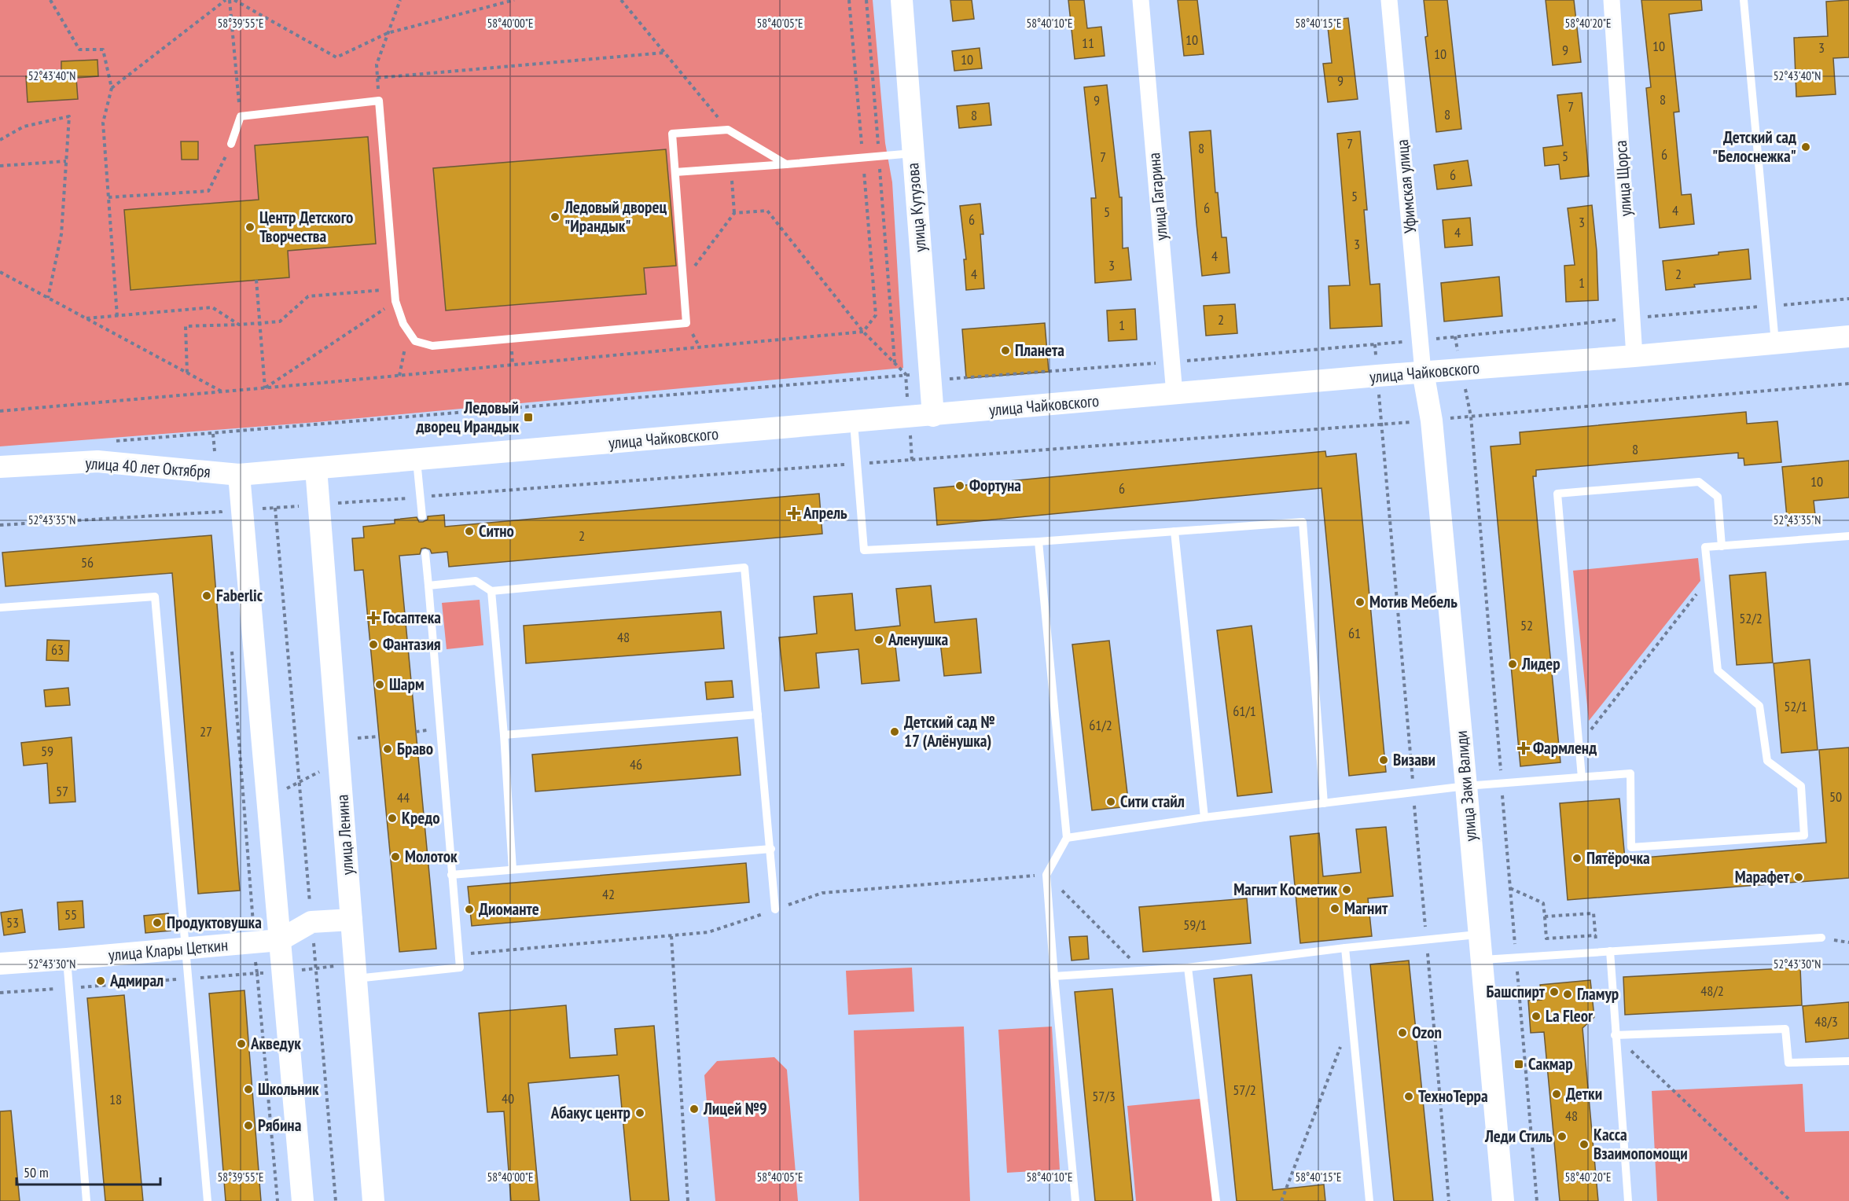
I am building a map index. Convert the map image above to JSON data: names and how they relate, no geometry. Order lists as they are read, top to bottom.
{
  "streets": {
    "main road": [
      "улица Кутузова",
      "улица Чайковского",
      "улица 40 лет Октября",
      "улица Заки Валиди",
      "улица Ленина",
      "улица Клары Цеткин"
    ],
    "street": ["улица Щорса", "Уфимская улица", "улица Гагарина"]
  },
  "crossings": [
    ["улица Щорса", "улица Чайковского"],
    ["Уфимская улица", "улица Чайковского"],
    ["Уфимская улица", "улица Заки Валиди"],
    ["улица Гагарина", "улица Чайковского"],
    ["улица Кутузова", "улица Чайковского"],
    ["улица Чайковского", "улица 40 лет Октября"],
    ["улица Чайковского", "улица Заки Валиди"],
    ["улица Чайковского", "улица Ленина"]
  ],
  "places": {
    "other": [
      "Детский сад \"Белоснежка\"",
      "Ледовый дворец \"Ирандык\"",
      "Центр Детского Творчества",
      "Планета",
      "Фортуна",
      "Ситно",
      "Faberlic",
      "Мотив Мебель",
      "Аленушка",
      "Фантазия",
      "Лидер",
      "Шарм",
      "Детский сад № 17 (Алёнушка)",
      "Браво",
      "Визави",
      "Сити стайл",
      "Кредо",
      "Молоток",
      "Пятёрочка",
      "Марафет",
      "Магнит Косметик",
      "Магнит",
      "Диоманте",
      "Продуктовушка",
      "Адмирал",
      "Башспирт",
      "Гламур",
      "La Fleor",
      "Ozon",
      "Акведук",
      "Школьник",
      "Детки",
      "ТехноТерра",
      "Лицей №9",
      "Абакус центр",
      "Рябина",
      "Леди Стиль",
      "Касса Взаимопомощи"
    ],
    "transit": ["Ледовый дворец Ирандык", "Сакмар"],
    "health": ["Апрель", "Госаптека", "Фармленд"]
  },
  "house_numbers": [
    "10",
    "11",
    "10",
    "3",
    "9",
    "10",
    "10",
    "9",
    "8",
    "9",
    "7",
    "8",
    "8",
    "7",
    "8",
    "6",
    "5",
    "7",
    "6",
    "5",
    "6",
    "4",
    "5",
    "6",
    "3",
    "4",
    "3",
    "4",
    "3",
    "4",
    "2",
    "1",
    "2",
    "1",
    "8",
    "10",
    "6",
    "2",
    "56",
    "52/2",
    "52",
    "61",
    "48",
    "63",
    "52/1",
    "61/1",
    "61/2",
    "27",
    "59",
    "46",
    "57",
    "50",
    "44",
    "42",
    "55",
    "53",
    "59/1",
    "48/2",
    "48/3",
    "57/2",
    "57/3",
    "40",
    "18",
    "48"
  ],
  "scale_bar": "50 m",
  "coordinates": [
    "58°39'55\"E",
    "58°40'00\"E",
    "58°40'05\"E",
    "58°40'10\"E",
    "58°40'15\"E",
    "58°40'20\"E",
    "52°43'40\"N",
    "52°43'35\"N",
    "52°43'30\"N"
  ]
}
